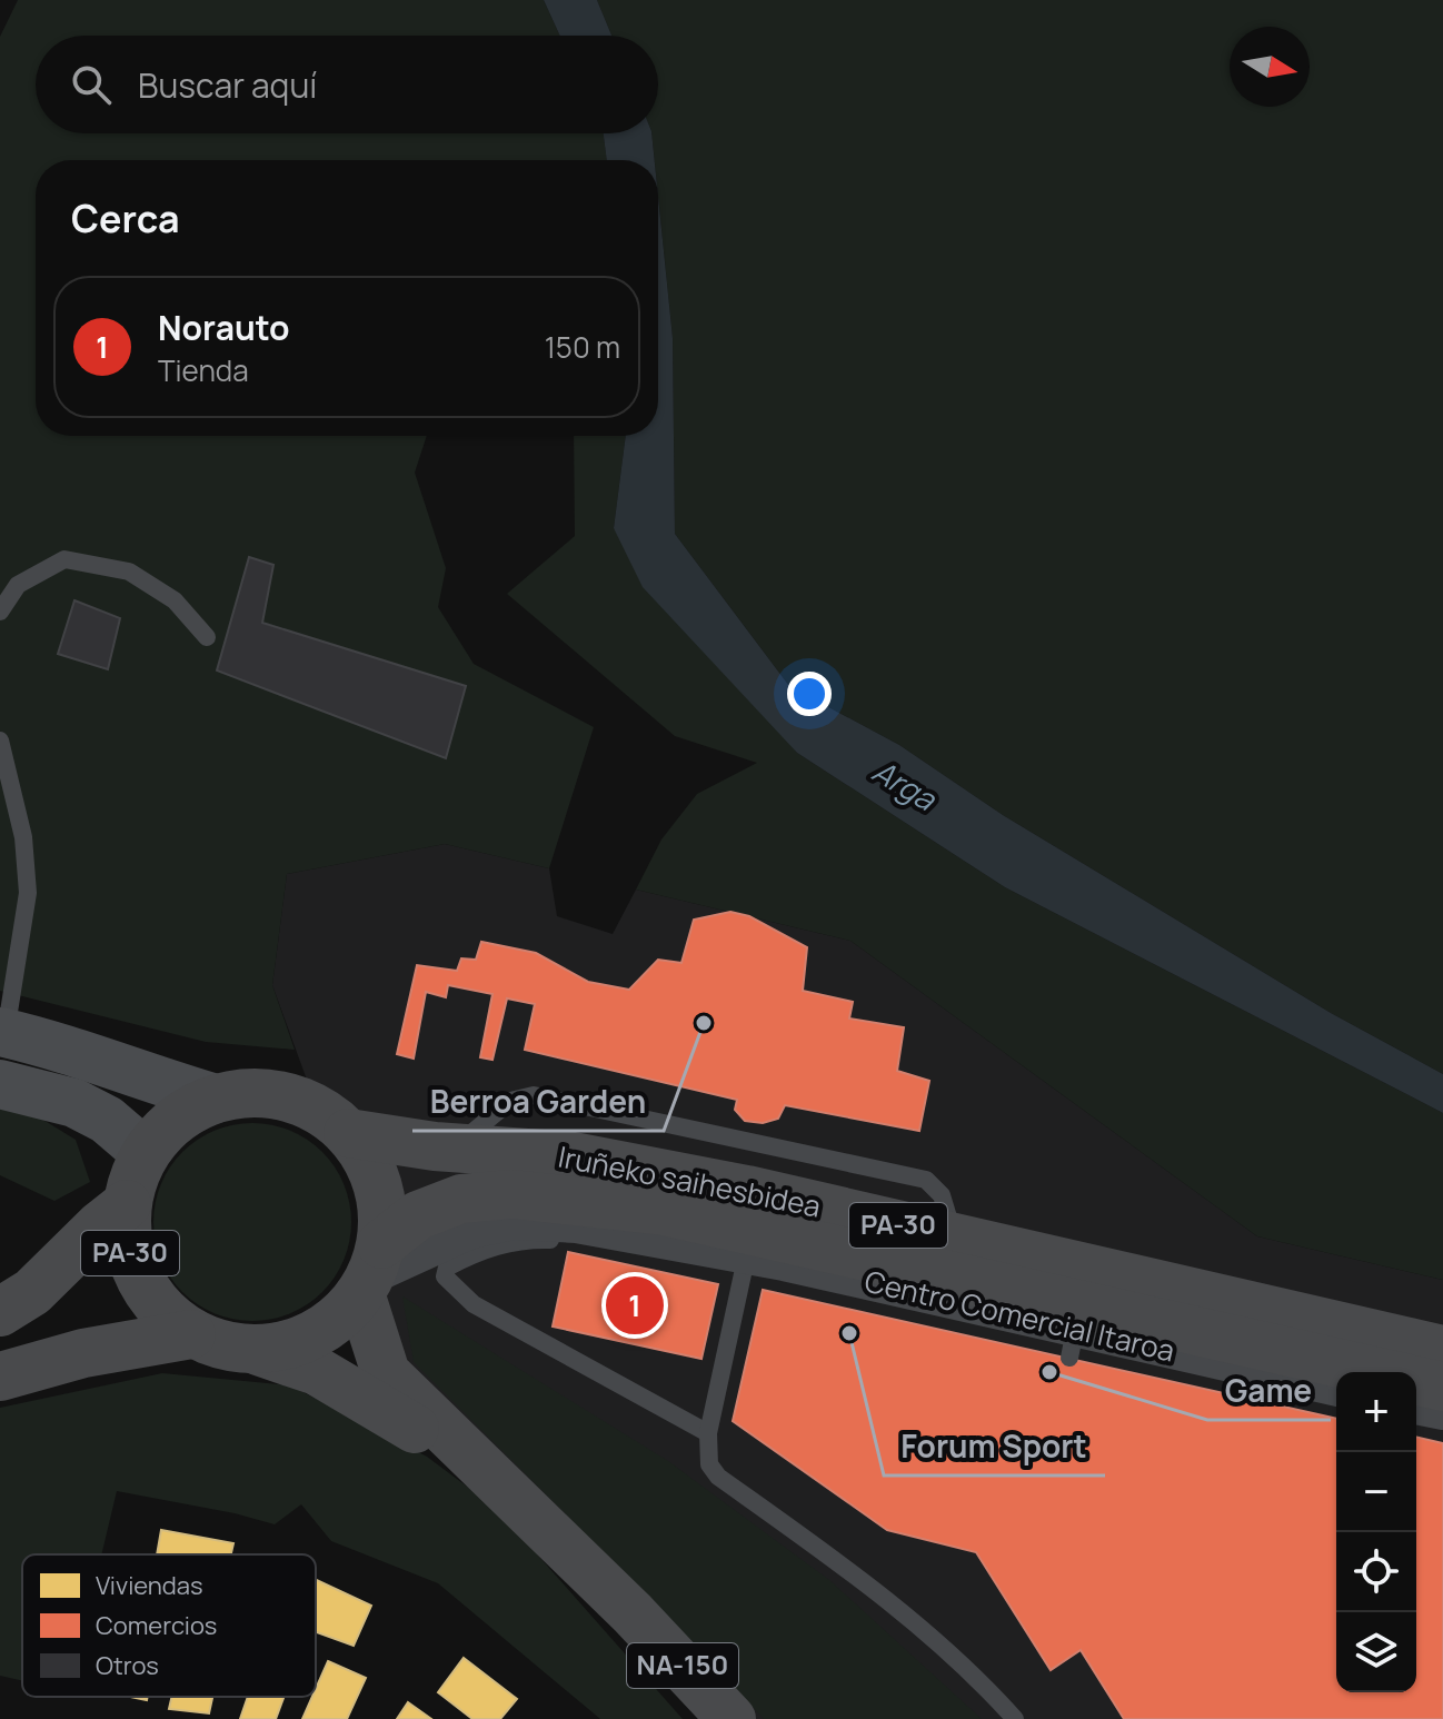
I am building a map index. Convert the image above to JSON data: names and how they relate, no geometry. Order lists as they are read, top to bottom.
{
  "streets": {
    "main road": ["Iruñeko saihesbidea", "PA-30", "NA-150"],
    "street": ["Centro Comercial Itaroa"]
  },
  "crossings": [
    ["Iruñeko saihesbidea", "PA-30"],
    ["Iruñeko saihesbidea", "Centro Comercial Itaroa"],
    ["PA-30", "Centro Comercial Itaroa"]
  ],
  "water": ["Arga"],
  "places": ["Berroa Garden", "Forum Sport", "Game"],
  "legend": ["Viviendas", "Comercios", "Otros"],
  "north": "right",
  "page": {
    "search": "Buscar aquí",
    "heading": "Cerca",
    "list": [
      {
        "mark": "1",
        "name": "Norauto",
        "note": "Tienda",
        "value": "150 m"
      }
    ],
    "pins": "1",
    "map_buttons": ["+", "−"]
  }
}
